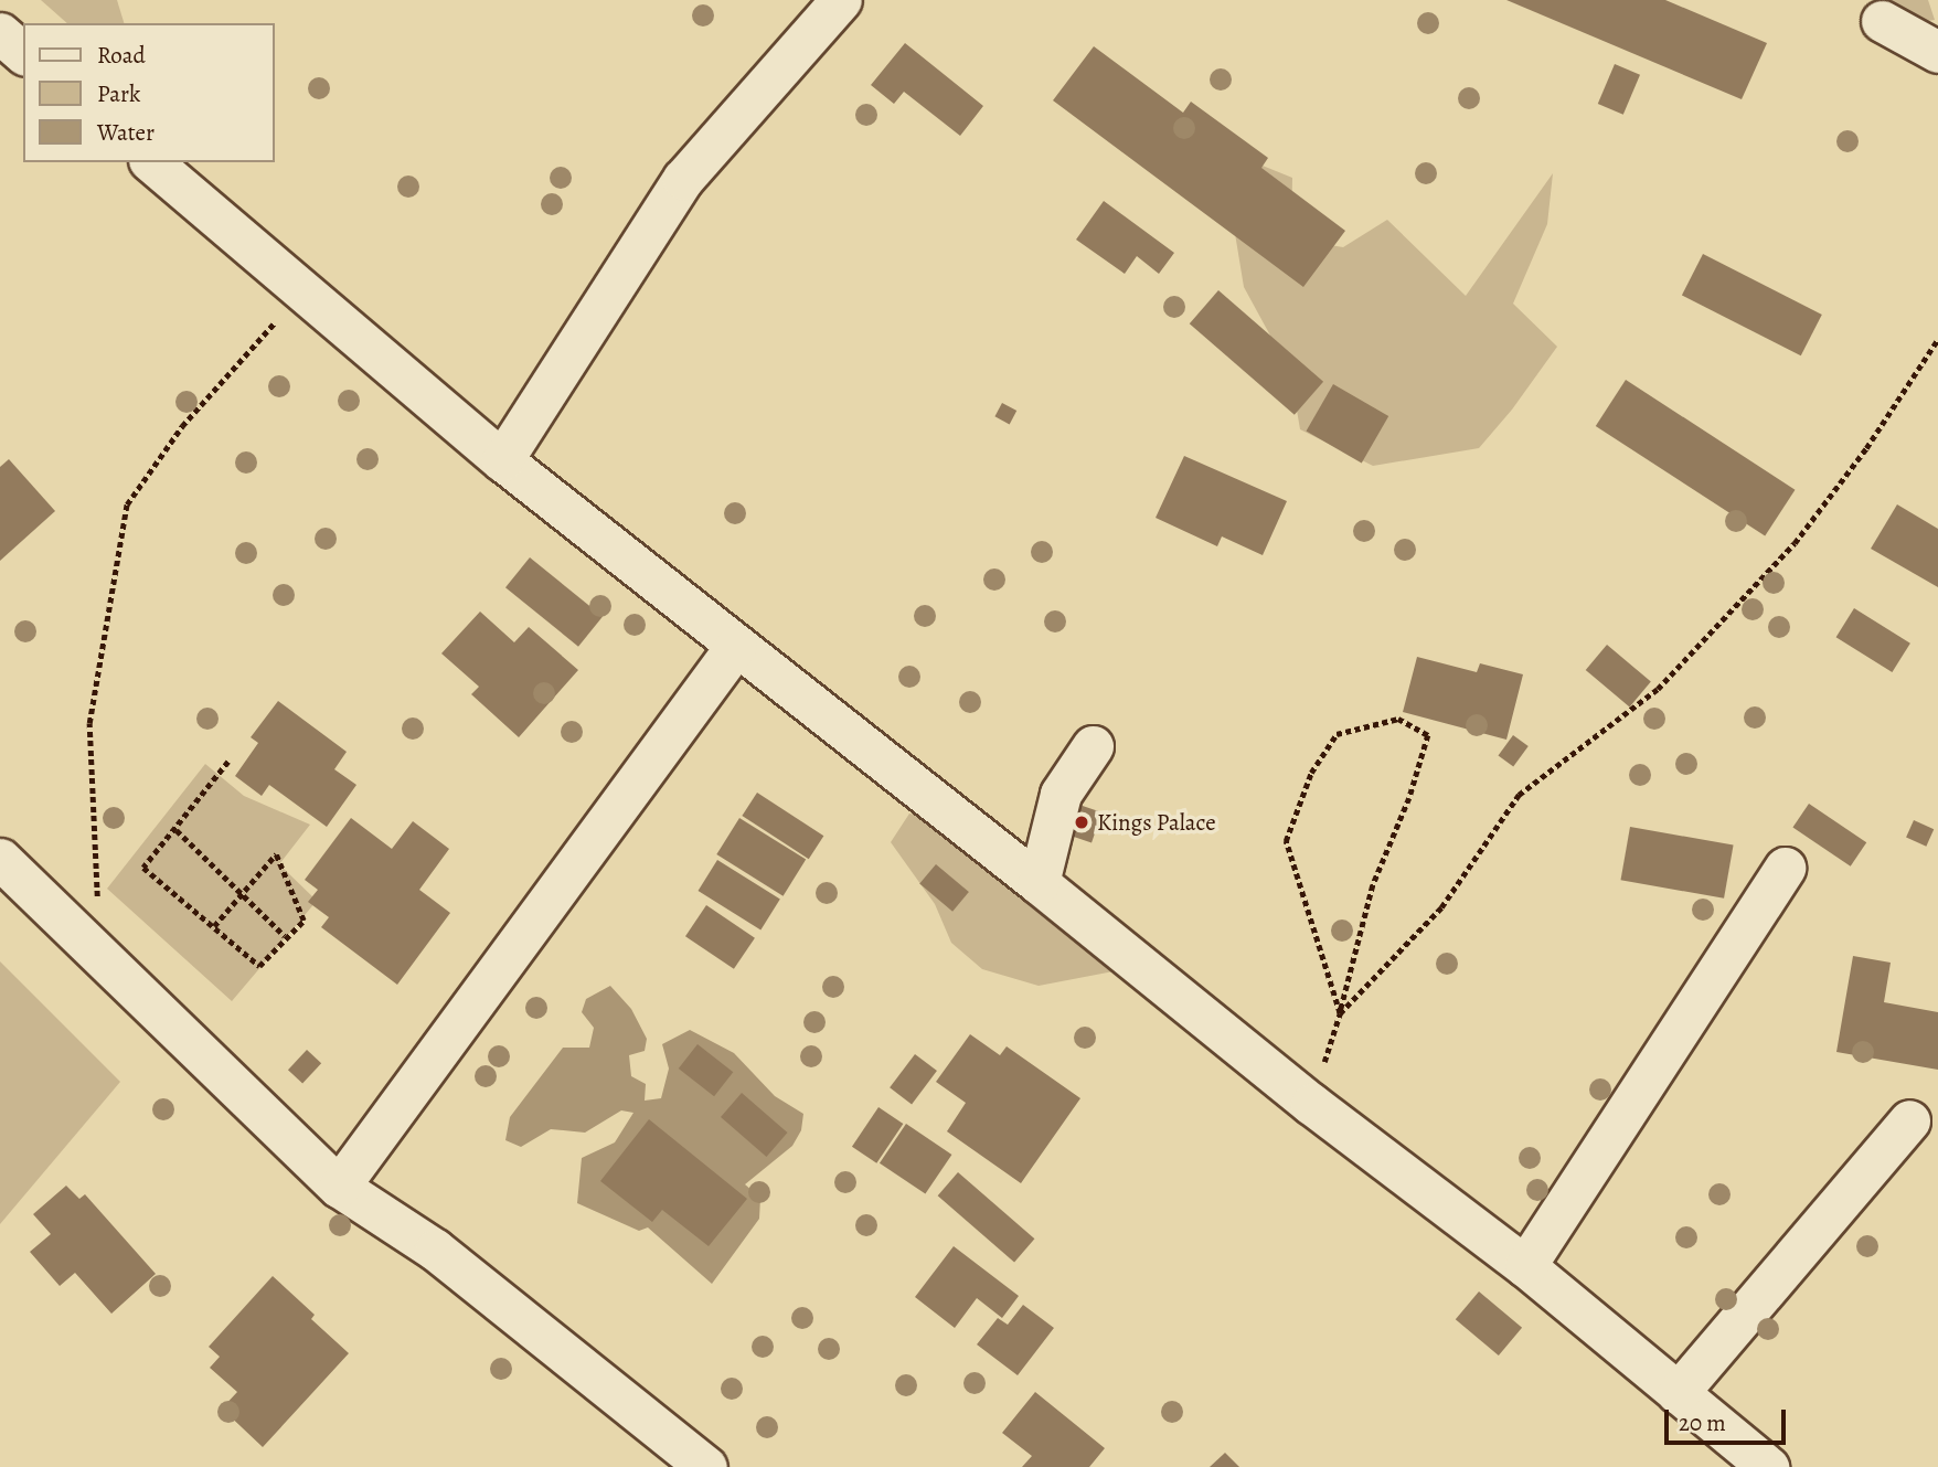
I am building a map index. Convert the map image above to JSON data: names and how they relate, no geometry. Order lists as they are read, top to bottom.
{
  "places": ["Kings Palace"],
  "legend": ["Road", "Park", "Water"],
  "scale_bar": "20 m"
}
